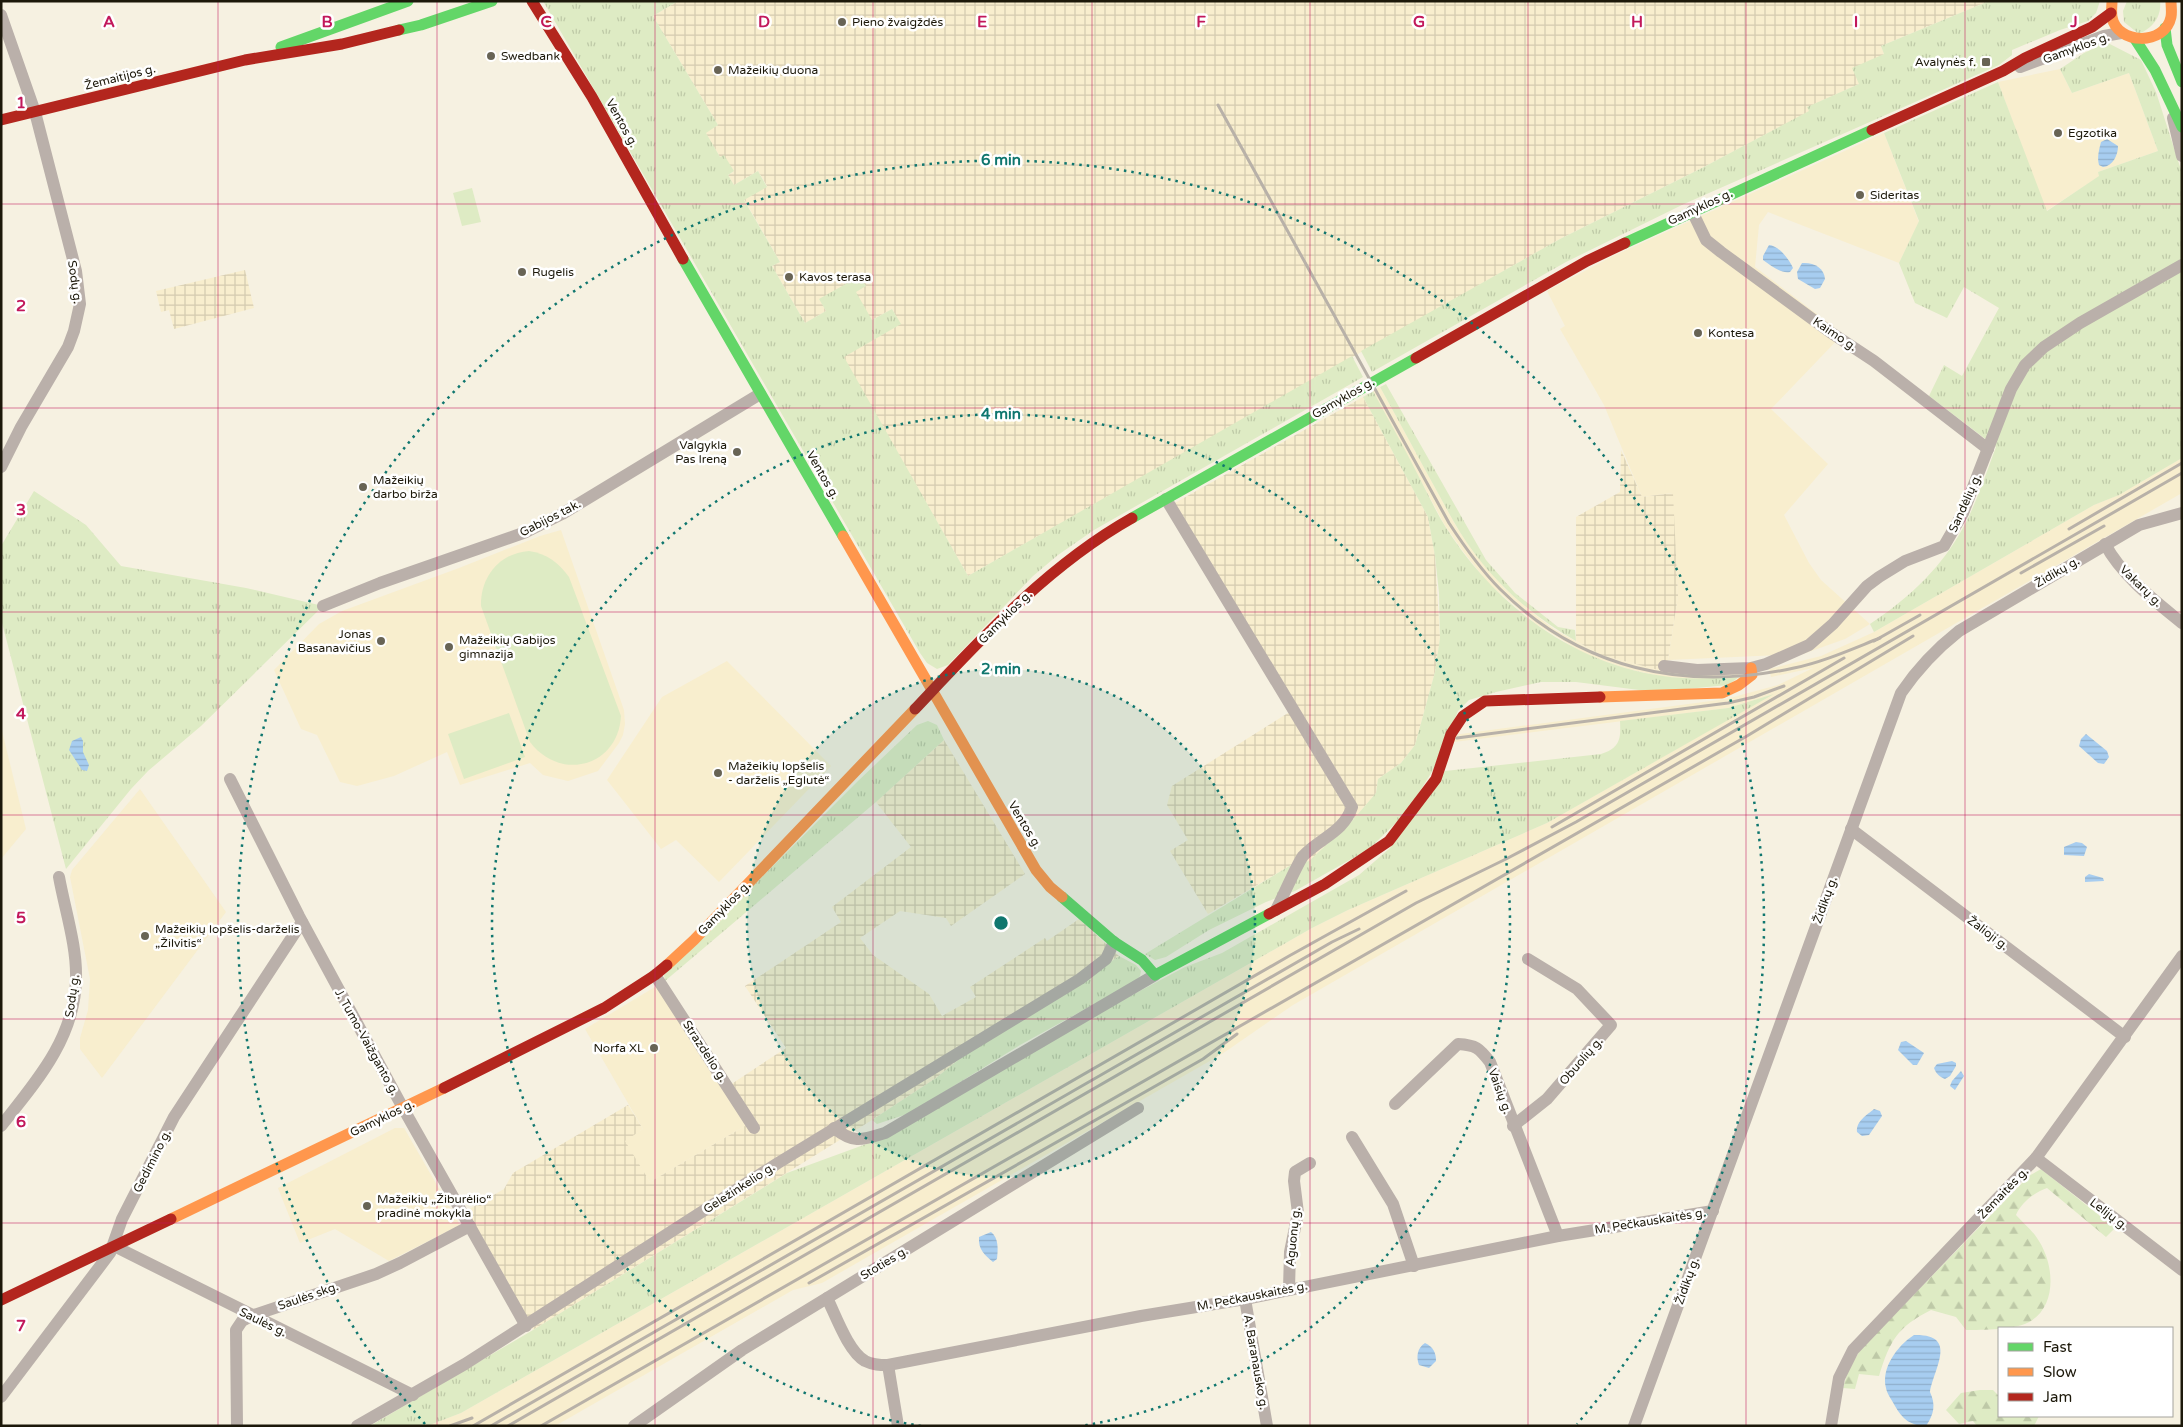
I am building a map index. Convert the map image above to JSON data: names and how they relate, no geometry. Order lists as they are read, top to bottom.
{
  "streets": {
    "street": [
      "Gamyklos g.",
      "Žemaitijos g.",
      "Ventos g.",
      "Sodų g.",
      "Kaimo g.",
      "Sandėlių g.",
      "Gabijos tak.",
      "Židikų g.",
      "Vakarų g.",
      "Žalioji g.",
      "J. Tumo-Vaižganto g.",
      "Strazdelio g.",
      "Obuolių g.",
      "Vaisių g.",
      "Gedimino g.",
      "Geležinkelio g.",
      "Žemaitės g.",
      "Lelijų g.",
      "M. Pečkauskaitės g.",
      "Aguonų g.",
      "Stoties g.",
      "Saulės skg.",
      "Saulės g.",
      "A. Baranausko g."
    ]
  },
  "crossings": [
    ["Gamyklos g.", "Ventos g."],
    ["Gamyklos g.", "Kaimo g."],
    ["Gamyklos g.", "J. Tumo-Vaižganto g."],
    ["Gamyklos g.", "Strazdelio g."],
    ["Gamyklos g.", "Gedimino g."],
    ["Gamyklos g.", "Saulės g."],
    ["Žemaitijos g.", "Sodų g."],
    ["Ventos g.", "Gabijos tak."],
    ["Ventos g.", "Geležinkelio g."],
    ["Kaimo g.", "Sandėlių g."],
    ["Židikų g.", "Vakarų g."],
    ["Židikų g.", "Žalioji g."],
    ["Židikų g.", "M. Pečkauskaitės g."],
    ["Žalioji g.", "Žemaitės g."],
    ["J. Tumo-Vaižganto g.", "Gedimino g."],
    ["J. Tumo-Vaižganto g.", "Geležinkelio g."],
    ["J. Tumo-Vaižganto g.", "Saulės skg."],
    ["Obuolių g.", "Vaisių g."],
    ["Vaisių g.", "M. Pečkauskaitės g."],
    ["Gedimino g.", "Saulės g."],
    ["Geležinkelio g.", "Saulės g."],
    ["Žemaitės g.", "Lelijų g."],
    ["M. Pečkauskaitės g.", "Aguonų g."],
    ["M. Pečkauskaitės g.", "Stoties g."],
    ["M. Pečkauskaitės g.", "A. Baranausko g."],
    ["Saulės skg.", "Saulės g."]
  ],
  "places": {
    "other": [
      "Pieno žvaigždės",
      "Swedbank",
      "Mažeikių duona",
      "Egzotika",
      "Sideritas",
      "Rugelis",
      "Kavos terasa",
      "Kontesa",
      "Valgykla Pas Ireną",
      "Mažeikių darbo birža",
      "Jonas Basanavičius",
      "Mažeikių Gabijos gimnazija",
      "Mažeikių lopšelis - darželis „Eglutė“",
      "Mažeikių lopšelis-darželis „Žilvitis“",
      "Norfa XL",
      "Mažeikių „Žiburėlio“ pradinė mokykla"
    ],
    "transit": ["Avalynės f."]
  },
  "legend": ["Fast", "Slow", "Jam"],
  "grid": {
    "columns": [
      "A",
      "B",
      "C",
      "D",
      "E",
      "F",
      "G",
      "H",
      "I",
      "J"
    ],
    "rows": [
      "1",
      "2",
      "3",
      "4",
      "5",
      "6",
      "7"
    ]
  },
  "rings": ["6 min", "4 min", "2 min"]
}
